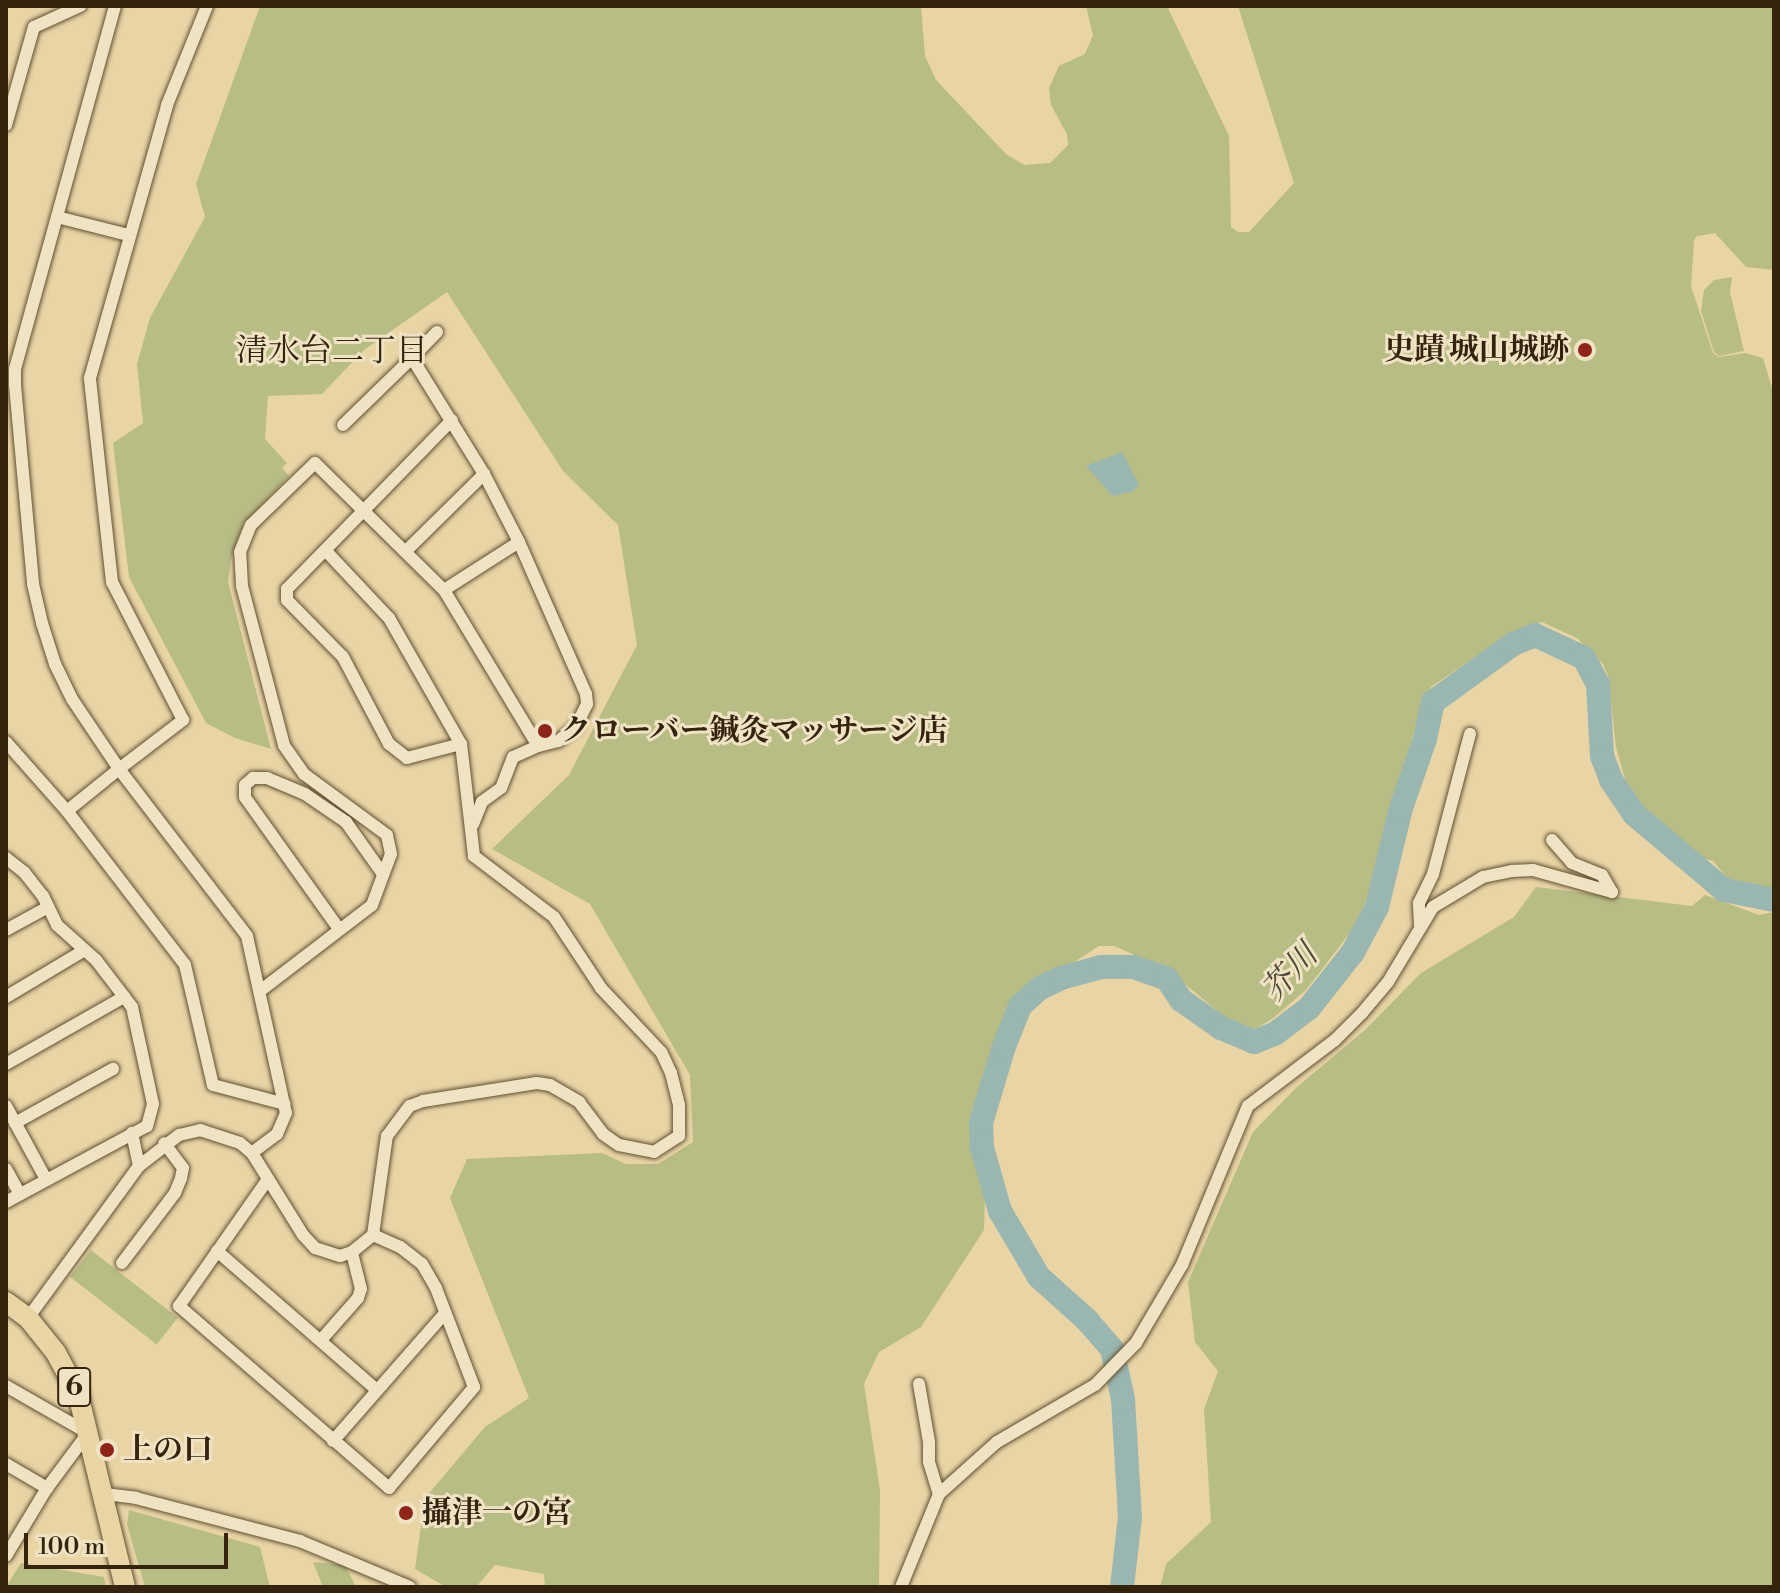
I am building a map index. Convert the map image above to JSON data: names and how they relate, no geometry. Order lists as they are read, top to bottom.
{
  "streets": {
    "main road": ["6"]
  },
  "districts": ["清水台二丁目"],
  "water": ["芥川"],
  "places": [
    "史蹟 城山城跡",
    "クローバー鍼灸マッサージ店",
    "上の口",
    "攝津一の宮"
  ],
  "scale_bar": "100 m"
}
